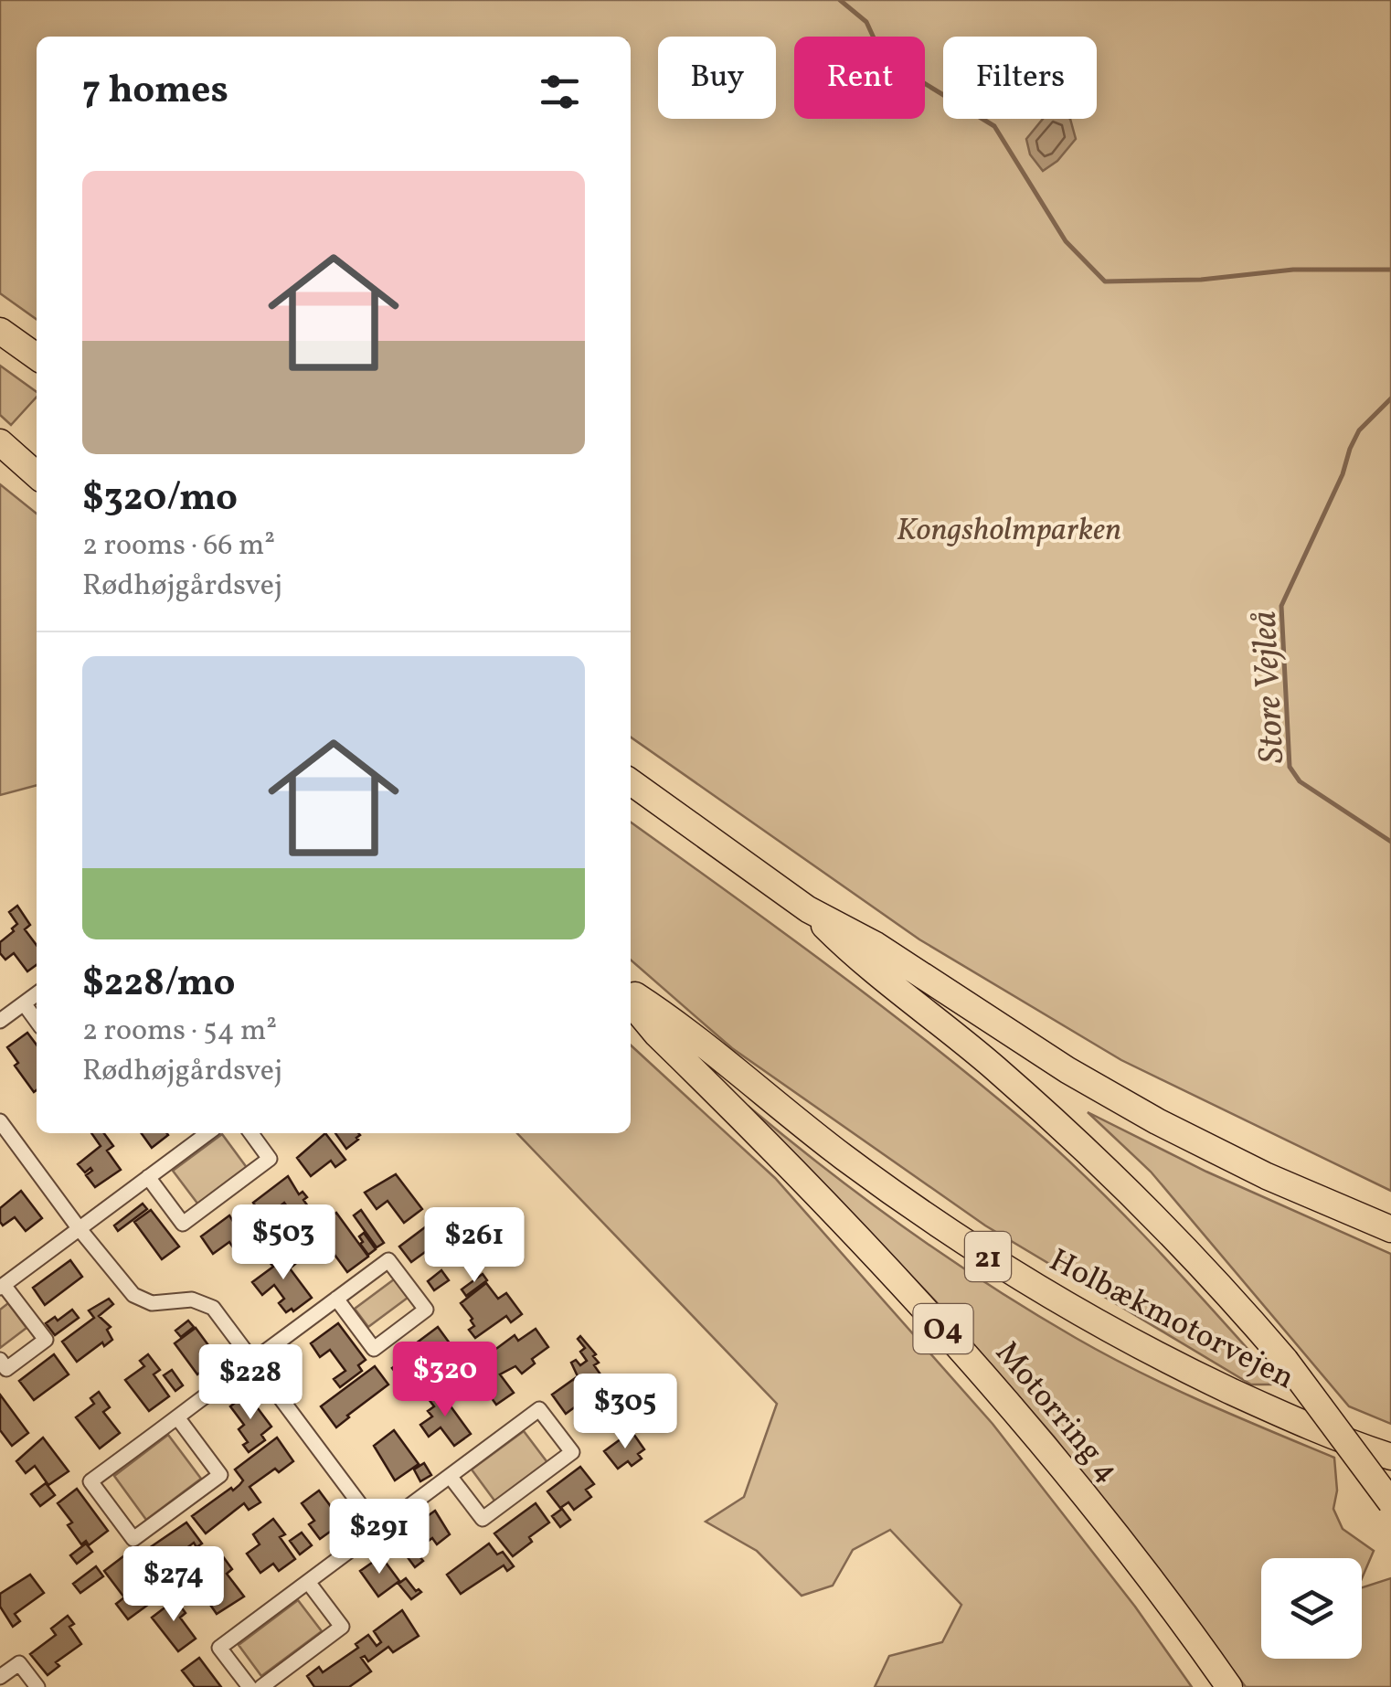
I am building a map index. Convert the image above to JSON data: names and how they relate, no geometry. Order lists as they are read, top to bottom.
{
  "streets": {
    "highway": [
      "21",
      "Holbækmotorvejen",
      "O4",
      "Motorring 4"
    ]
  },
  "water": ["Store Vejleå"],
  "parks": ["Kongsholmparken"],
  "page": {
    "chip": ["Buy", "Rent", "Filters"],
    "heading": "7 homes",
    "list": [
      {
        "name": "$320/mo",
        "note": "2 rooms · 66 m² · Rødhøjgårdsvej"
      },
      {
        "name": "$228/mo",
        "note": "2 rooms · 54 m² · Rødhøjgårdsvej"
      }
    ],
    "price": [
      "$503",
      "$261",
      "$320",
      "$228",
      "$305",
      "$291",
      "$274"
    ]
  }
}
